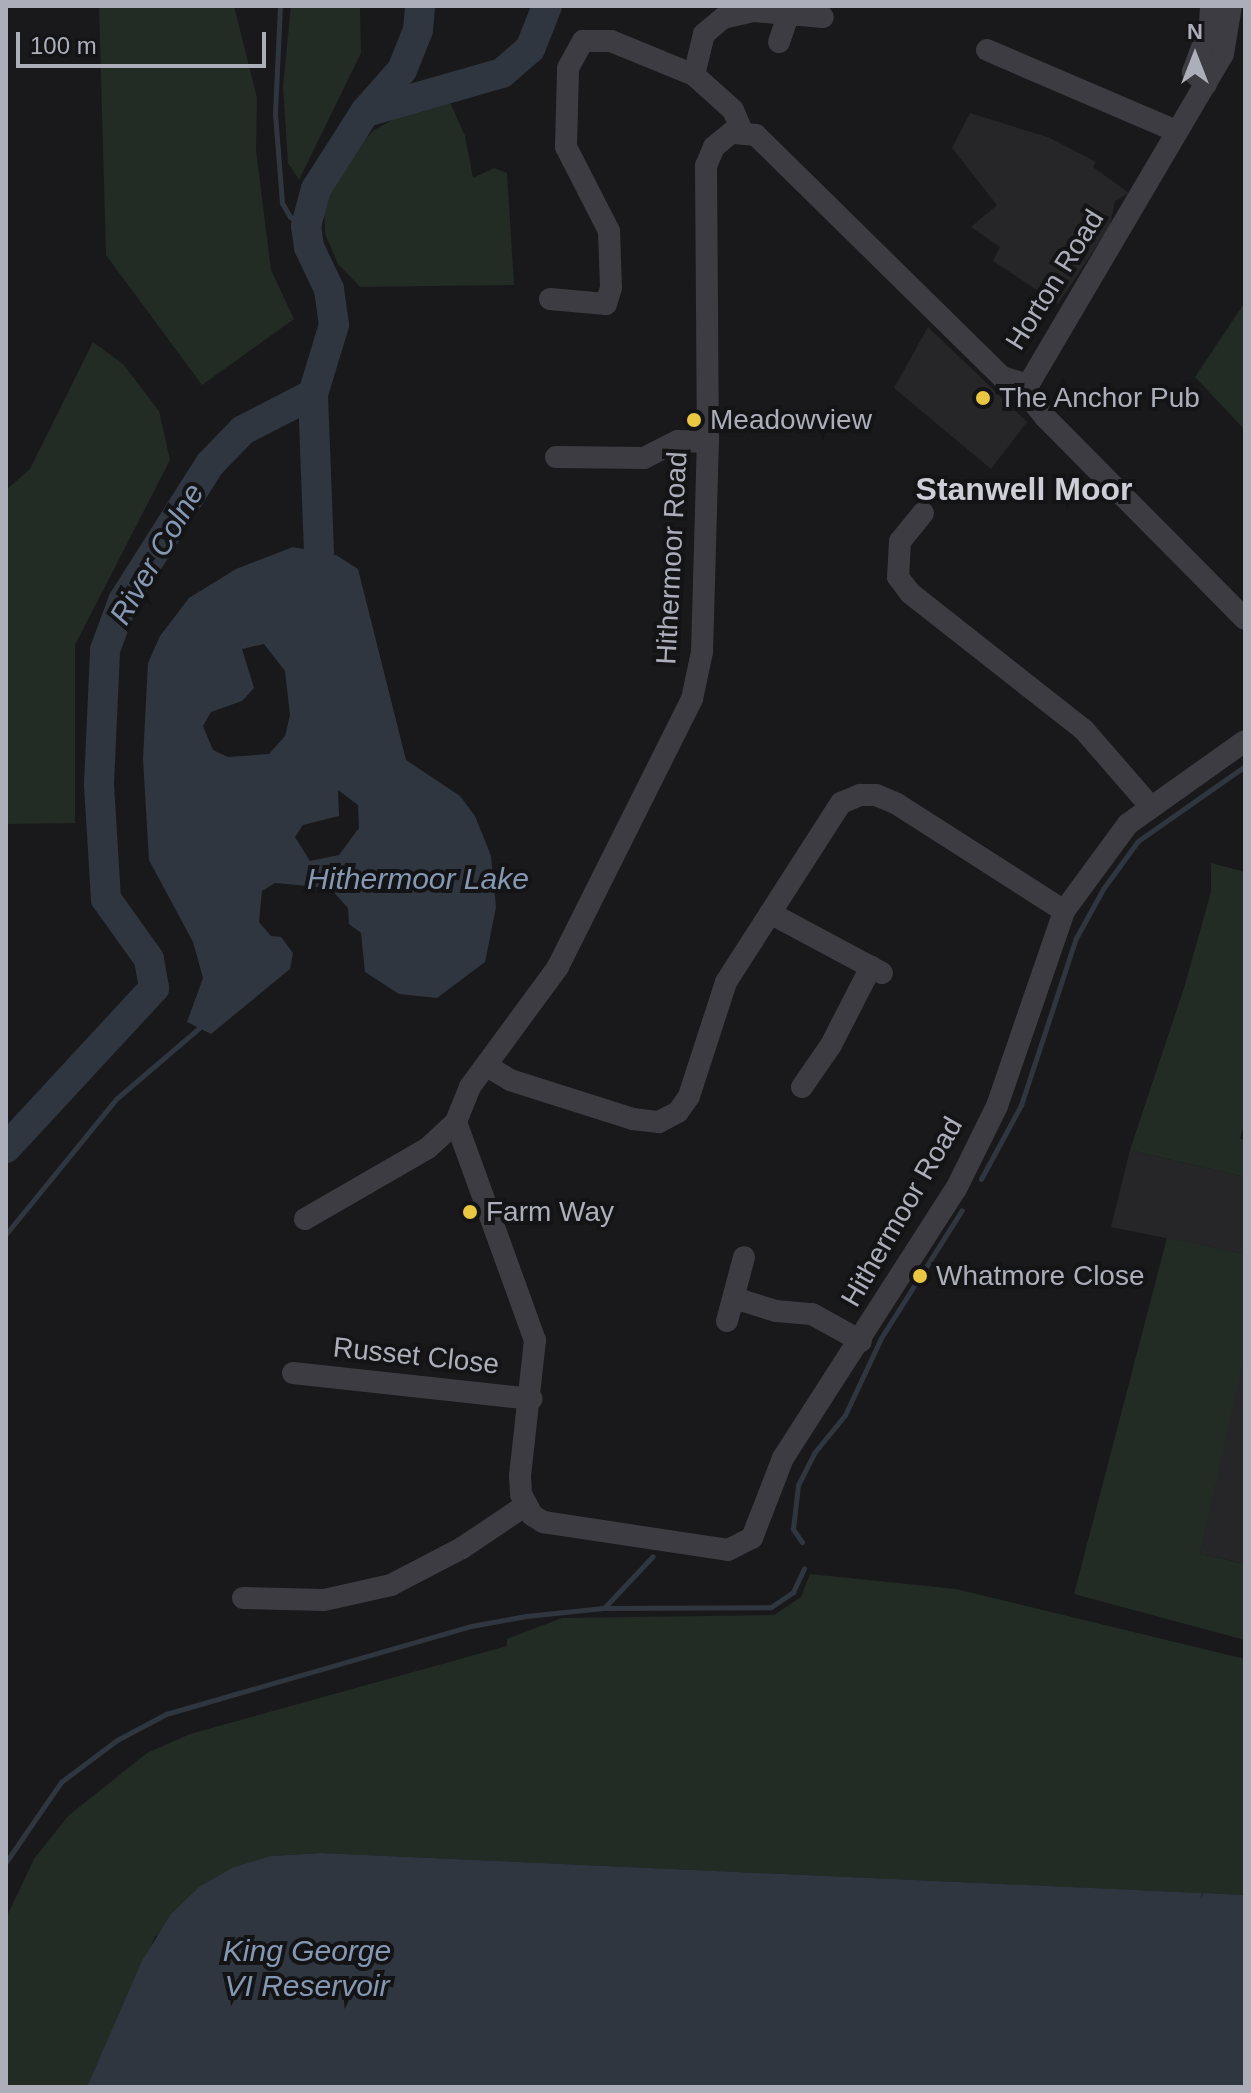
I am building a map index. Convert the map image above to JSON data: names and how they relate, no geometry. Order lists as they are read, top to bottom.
{
  "streets": {
    "street": ["Horton Road", "Hithermoor Road", "Russet Close"]
  },
  "districts": ["Stanwell Moor"],
  "water": ["River Colne", "Hithermoor Lake", "King George VI Reservoir"],
  "places": [
    "The Anchor Pub",
    "Meadowview",
    "Farm Way",
    "Whatmore Close"
  ],
  "scale_bar": "100 m",
  "north": "top"
}
